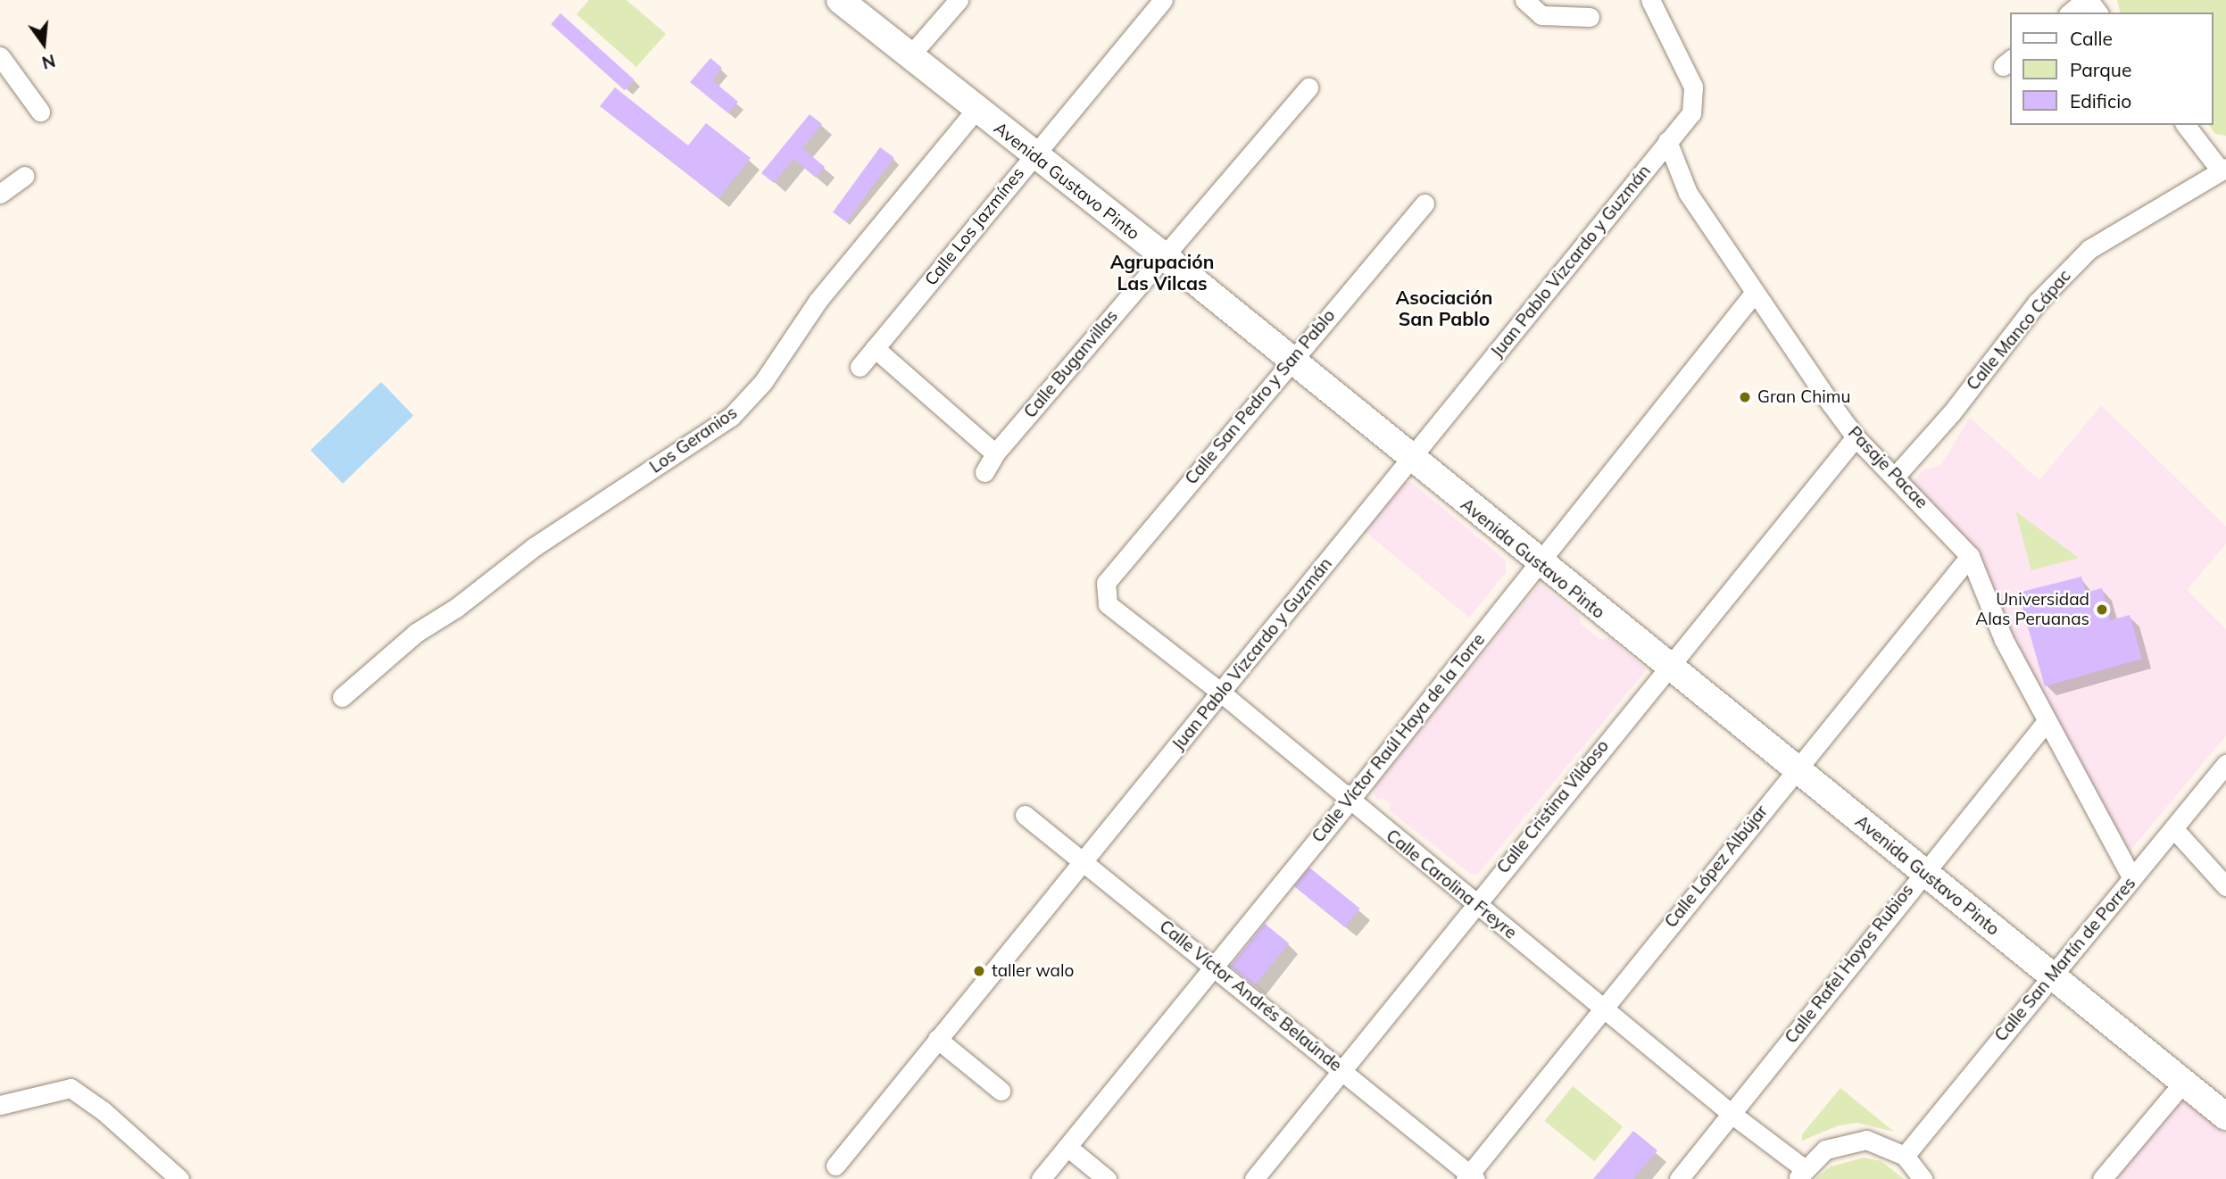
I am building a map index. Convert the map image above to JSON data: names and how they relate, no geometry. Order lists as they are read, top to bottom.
{
  "streets": {
    "main road": ["Avenida Gustavo Pinto"],
    "street": [
      "Calle Los Jazmínes",
      "Juan Pablo Vizcardo y Guzmán",
      "Calle Manco Cápac",
      "Calle Buganvillas",
      "Calle San Pedro y San Pablo",
      "Los Geranios",
      "Pasaje Pacae",
      "Calle Víctor Raúl Haya de la Torre",
      "Calle Cristina Vildoso",
      "Calle López Albújar",
      "Calle Carolina Freyre",
      "Calle San Martín de Porres",
      "Calle Rafel Hoyos Rubios",
      "Calle Víctor Andrés Belaúnde"
    ]
  },
  "crossings": [
    ["Avenida Gustavo Pinto", "Calle Los Jazmínes"],
    ["Avenida Gustavo Pinto", "Juan Pablo Vizcardo y Guzmán"],
    ["Avenida Gustavo Pinto", "Calle Buganvillas"],
    ["Avenida Gustavo Pinto", "Calle San Pedro y San Pablo"],
    ["Avenida Gustavo Pinto", "Los Geranios"],
    ["Avenida Gustavo Pinto", "Calle Víctor Raúl Haya de la Torre"],
    ["Avenida Gustavo Pinto", "Calle Cristina Vildoso"],
    ["Avenida Gustavo Pinto", "Calle López Albújar"],
    ["Avenida Gustavo Pinto", "Calle San Martín de Porres"],
    ["Avenida Gustavo Pinto", "Calle Rafel Hoyos Rubios"],
    ["Juan Pablo Vizcardo y Guzmán", "Pasaje Pacae"],
    ["Juan Pablo Vizcardo y Guzmán", "Calle Carolina Freyre"],
    ["Juan Pablo Vizcardo y Guzmán", "Calle Víctor Andrés Belaúnde"],
    ["Calle Manco Cápac", "Pasaje Pacae"],
    ["Calle San Pedro y San Pablo", "Calle Carolina Freyre"],
    ["Pasaje Pacae", "Calle Víctor Raúl Haya de la Torre"],
    ["Pasaje Pacae", "Calle Cristina Vildoso"],
    ["Pasaje Pacae", "Calle López Albújar"],
    ["Pasaje Pacae", "Calle San Martín de Porres"],
    ["Pasaje Pacae", "Calle Rafel Hoyos Rubios"],
    ["Calle Víctor Raúl Haya de la Torre", "Calle Carolina Freyre"],
    ["Calle Víctor Raúl Haya de la Torre", "Calle Víctor Andrés Belaúnde"],
    ["Calle Cristina Vildoso", "Calle Carolina Freyre"],
    ["Calle Cristina Vildoso", "Calle Víctor Andrés Belaúnde"],
    ["Calle López Albújar", "Calle Carolina Freyre"],
    ["Calle López Albújar", "Calle Víctor Andrés Belaúnde"],
    ["Calle Carolina Freyre", "Calle Rafel Hoyos Rubios"]
  ],
  "districts": ["Agrupación Las Vilcas", "Asociación San Pablo"],
  "places": ["Gran Chimu", "Universidad Alas Peruanas", "taller walo"],
  "legend": ["Calle", "Parque", "Edificio"],
  "north": "bottom"
}
